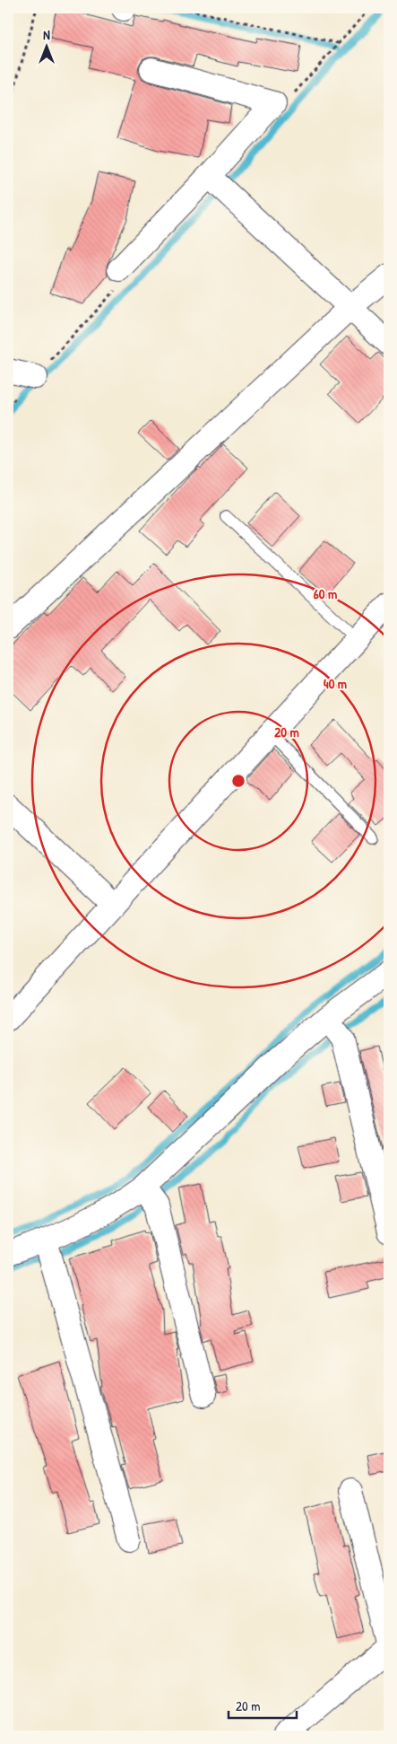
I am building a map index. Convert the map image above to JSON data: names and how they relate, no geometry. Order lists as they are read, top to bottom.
{
  "scale_bar": "20 m",
  "north": "top",
  "rings": ["60 m", "40 m", "20 m"]
}
